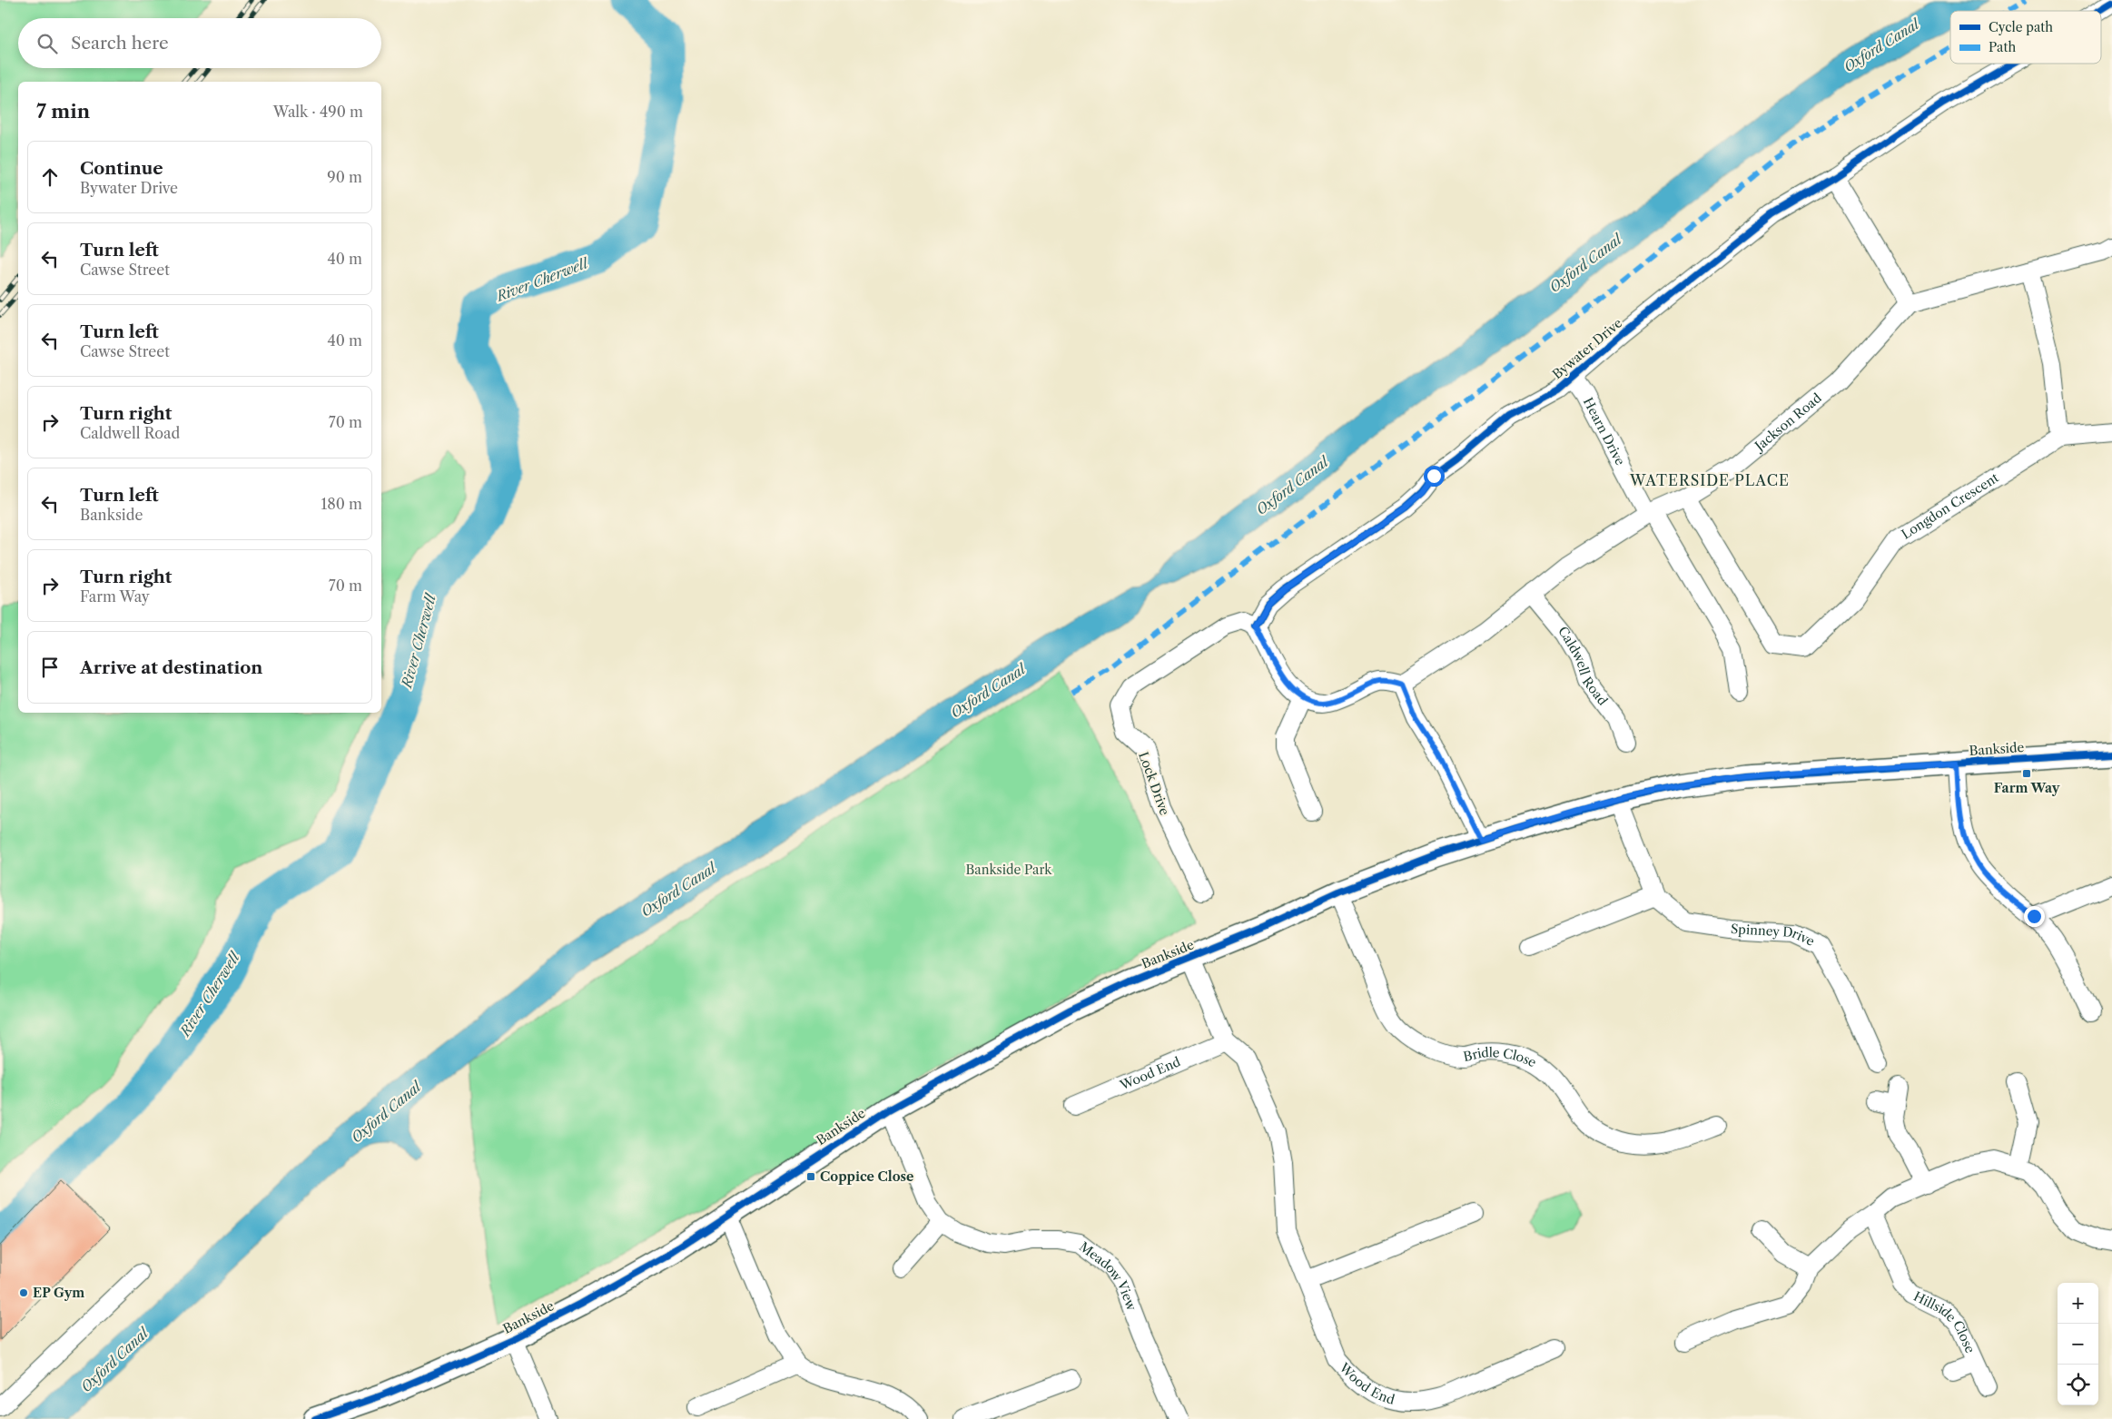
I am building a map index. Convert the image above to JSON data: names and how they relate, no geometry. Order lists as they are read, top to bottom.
{
  "streets": {
    "street": [
      "Bywater Drive",
      "Jackson Road",
      "Hearn Drive",
      "Longdon Crescent",
      "Caldwell Road",
      "Bankside",
      "Lock Drive",
      "Spinney Drive",
      "Bridle Close",
      "Wood End",
      "Meadow View",
      "Hillside Close"
    ]
  },
  "crossings": [
    ["Bywater Drive", "Hearn Drive"],
    ["Bywater Drive", "Lock Drive"],
    ["Jackson Road", "Hearn Drive"],
    ["Jackson Road", "Longdon Crescent"],
    ["Bankside", "Spinney Drive"],
    ["Bankside", "Bridle Close"],
    ["Bankside", "Wood End"],
    ["Bankside", "Meadow View"]
  ],
  "districts": ["WATERSIDE PLACE"],
  "water": ["Oxford Canal", "River Cherwell"],
  "parks": ["Bankside Park"],
  "places": {
    "transit": ["Farm Way", "Coppice Close"],
    "other": ["EP Gym"]
  },
  "legend": ["Cycle path", "Path"],
  "page": {
    "search": "Search here",
    "heading": ["7 min", "Walk · 490 m"],
    "list": [
      ["Continue", "Bywater Drive", "90 m"],
      ["Turn left", "Cawse Street", "40 m"],
      ["Turn left", "Cawse Street", "40 m"],
      ["Turn right", "Caldwell Road", "70 m"],
      ["Turn left", "Bankside", "180 m"],
      ["Turn right", "Farm Way", "70 m"],
      "Arrive at destination"
    ],
    "map_buttons": ["+", "−"]
  }
}
